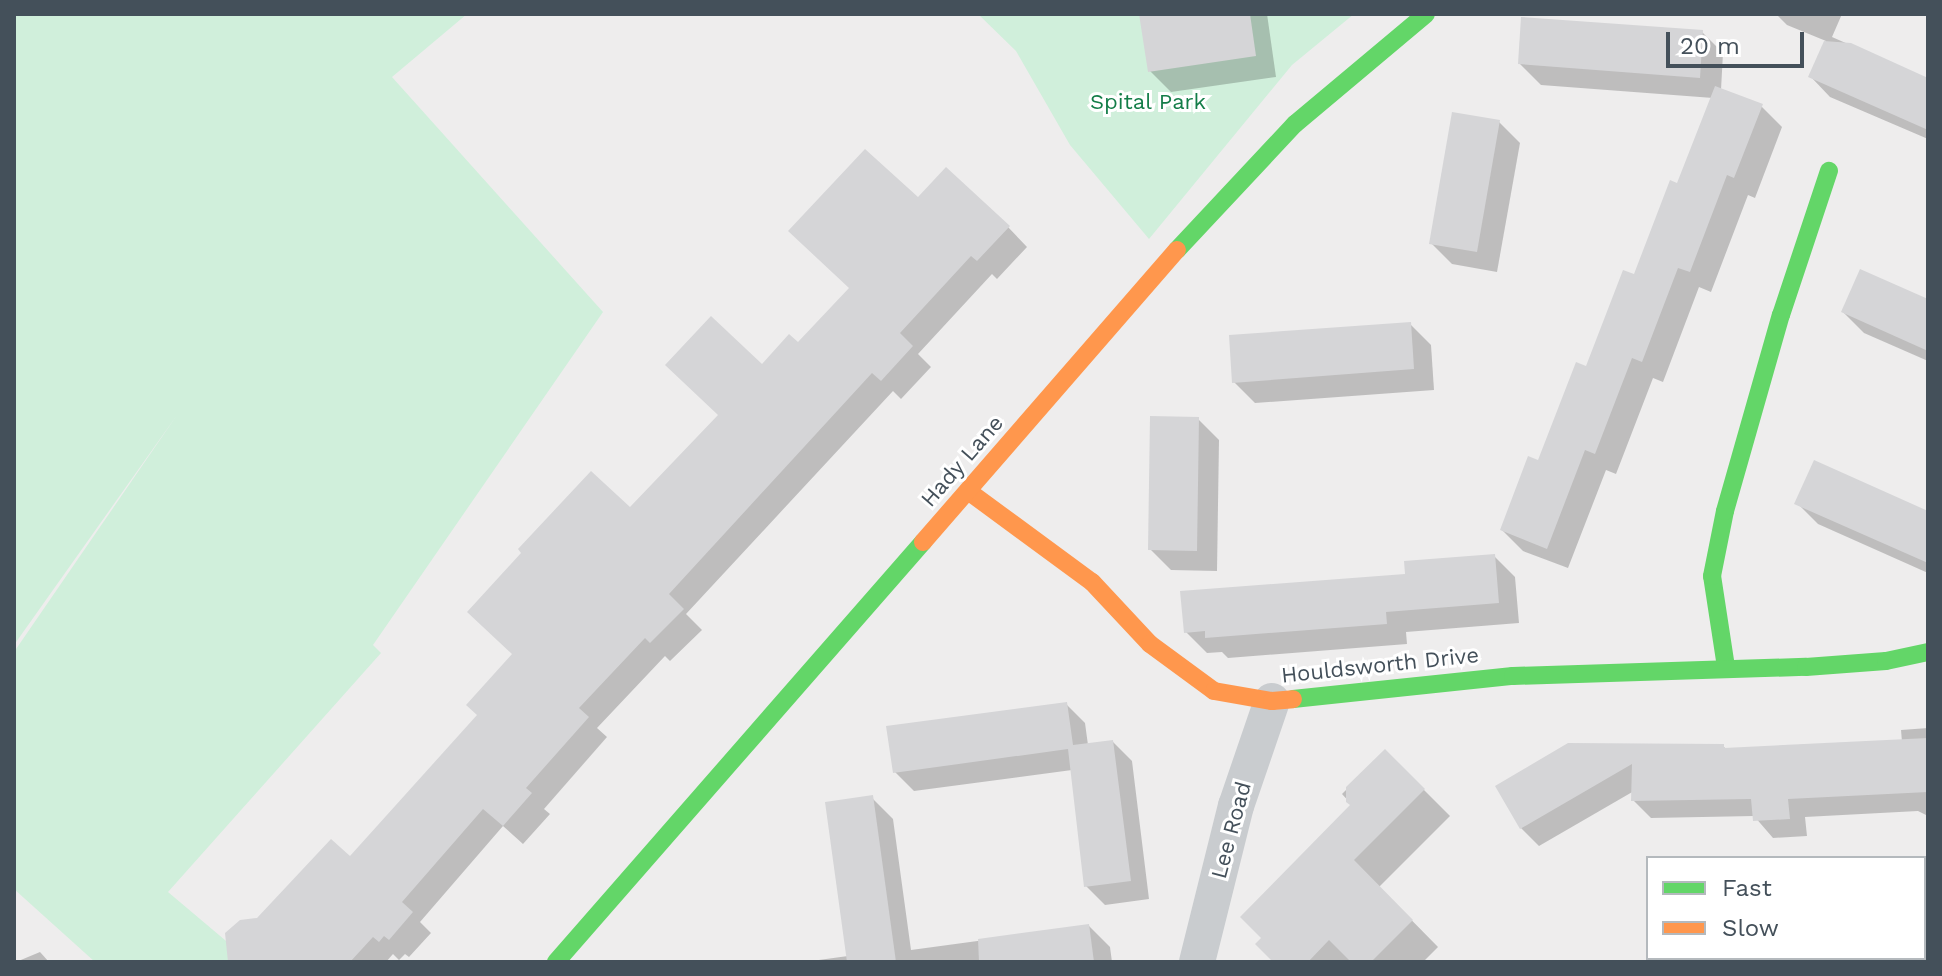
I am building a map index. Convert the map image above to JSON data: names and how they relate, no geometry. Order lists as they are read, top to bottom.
{
  "streets": {
    "street": ["Hady Lane", "Houldsworth Drive", "Lee Road"]
  },
  "crossings": [
    ["Hady Lane", "Houldsworth Drive"],
    ["Houldsworth Drive", "Lee Road"]
  ],
  "parks": ["Spital Park"],
  "legend": ["Fast", "Slow"],
  "scale_bar": "20 m"
}
